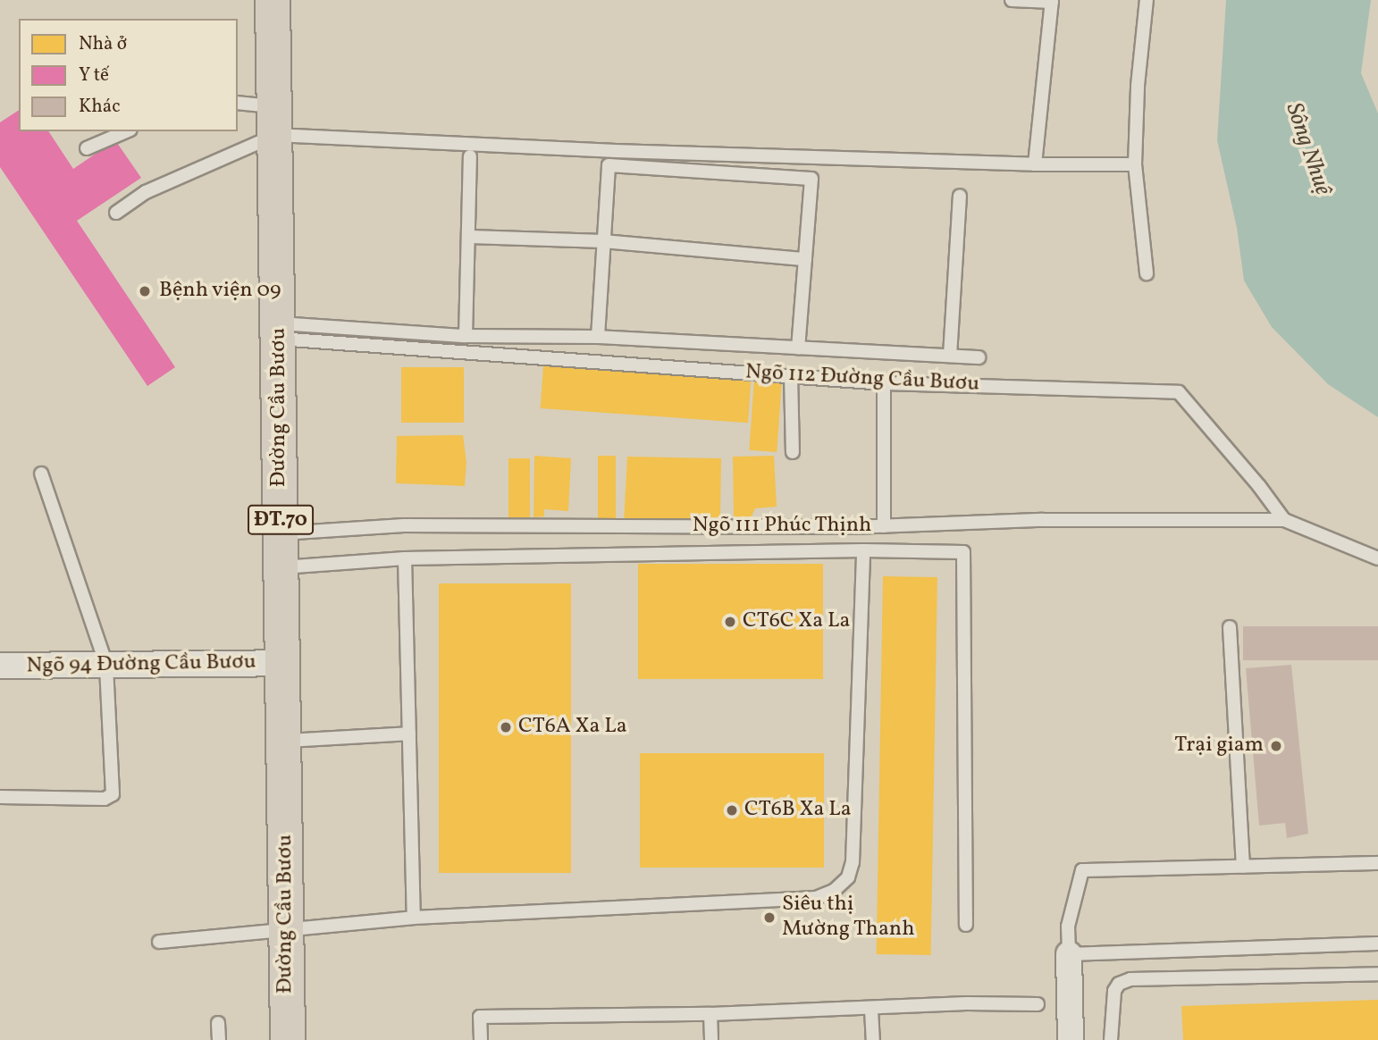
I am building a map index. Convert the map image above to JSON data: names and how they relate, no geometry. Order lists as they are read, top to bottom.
{
  "streets": {
    "main road": ["Đường Cầu Bươu", "ĐT.70"],
    "street": ["Ngõ 94 Đường Cầu Bươu"],
    "lane": ["Ngõ 112 Đường Cầu Bươu", "Ngõ 111 Phúc Thịnh"]
  },
  "crossings": [
    ["Ngõ 112 Đường Cầu Bươu", "Đường Cầu Bươu"],
    ["Ngõ 112 Đường Cầu Bươu", "Ngõ 111 Phúc Thịnh"],
    ["Đường Cầu Bươu", "Ngõ 111 Phúc Thịnh"],
    ["Đường Cầu Bươu", "Ngõ 94 Đường Cầu Bươu"]
  ],
  "water": ["Sông Nhuệ"],
  "places": [
    "Bệnh viện 09",
    "CT6C Xa La",
    "CT6A Xa La",
    "Trại giam",
    "CT6B Xa La",
    "Siêu thị Mường Thanh"
  ],
  "legend": ["Nhà ở", "Y tế", "Khác"]
}
